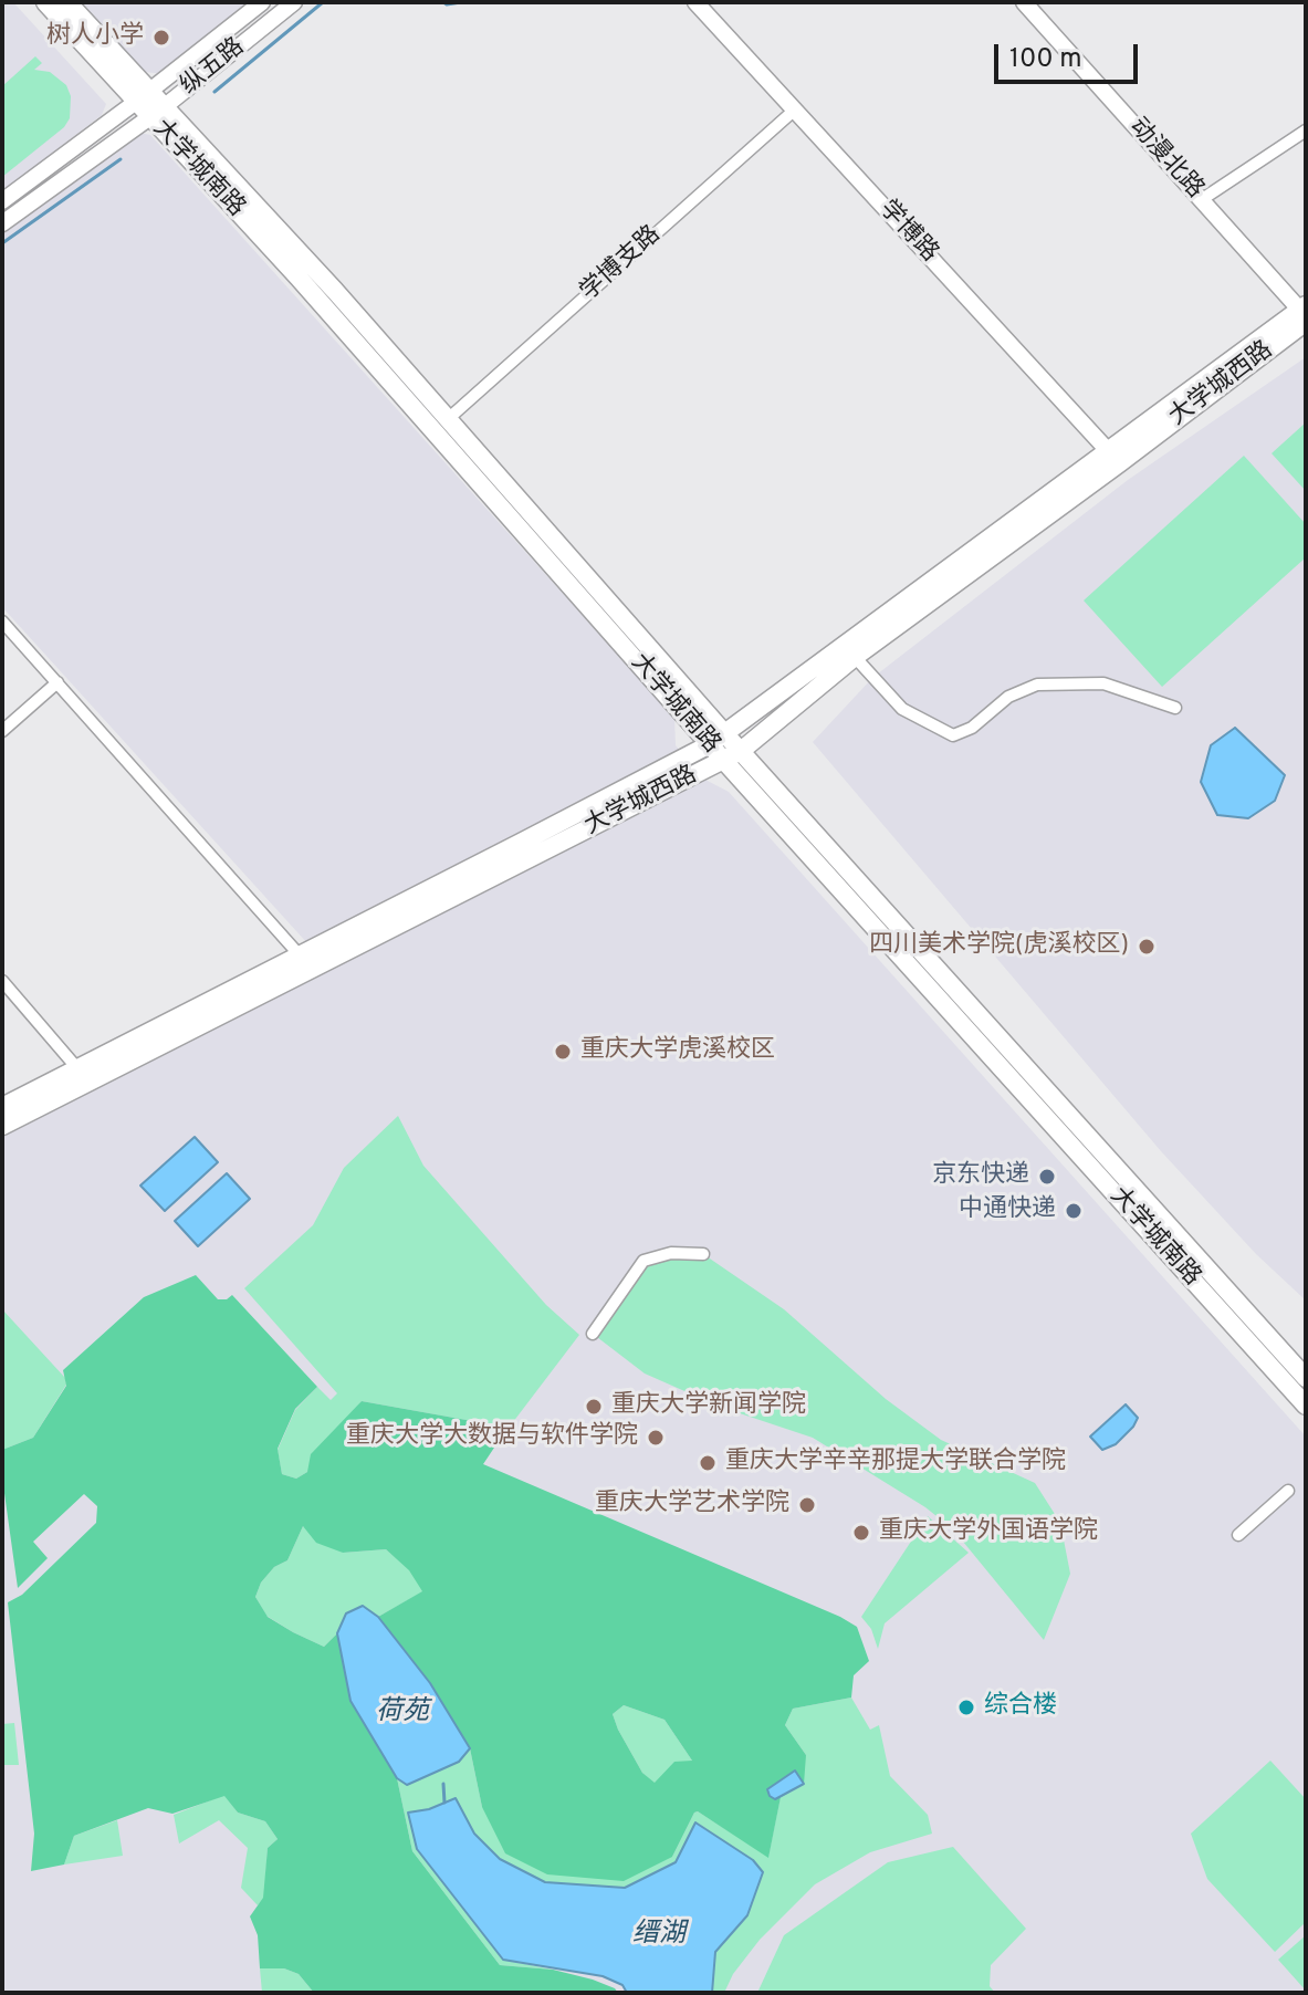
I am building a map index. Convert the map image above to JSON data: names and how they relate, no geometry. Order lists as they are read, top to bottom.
{
  "streets": {
    "main road": ["大学城南路", "大学城西路"],
    "street": [
      "纵五路",
      "动漫北路",
      "学博路",
      "学博支路"
    ]
  },
  "crossings": [
    ["纵五路", "大学城南路"],
    ["动漫北路", "大学城西路"],
    ["大学城南路", "学博支路"],
    ["大学城南路", "大学城西路"],
    ["学博路", "学博支路"],
    ["学博路", "大学城西路"]
  ],
  "water": ["荷苑", "缙湖"],
  "places": [
    "树人小学",
    "四川美术学院(虎溪校区)",
    "重庆大学虎溪校区",
    "京东快递",
    "中通快递",
    "重庆大学新闻学院",
    "重庆大学大数据与软件学院",
    "重庆大学辛辛那提大学联合学院",
    "重庆大学艺术学院",
    "重庆大学外国语学院",
    "综合楼"
  ],
  "scale_bar": "100 m"
}
